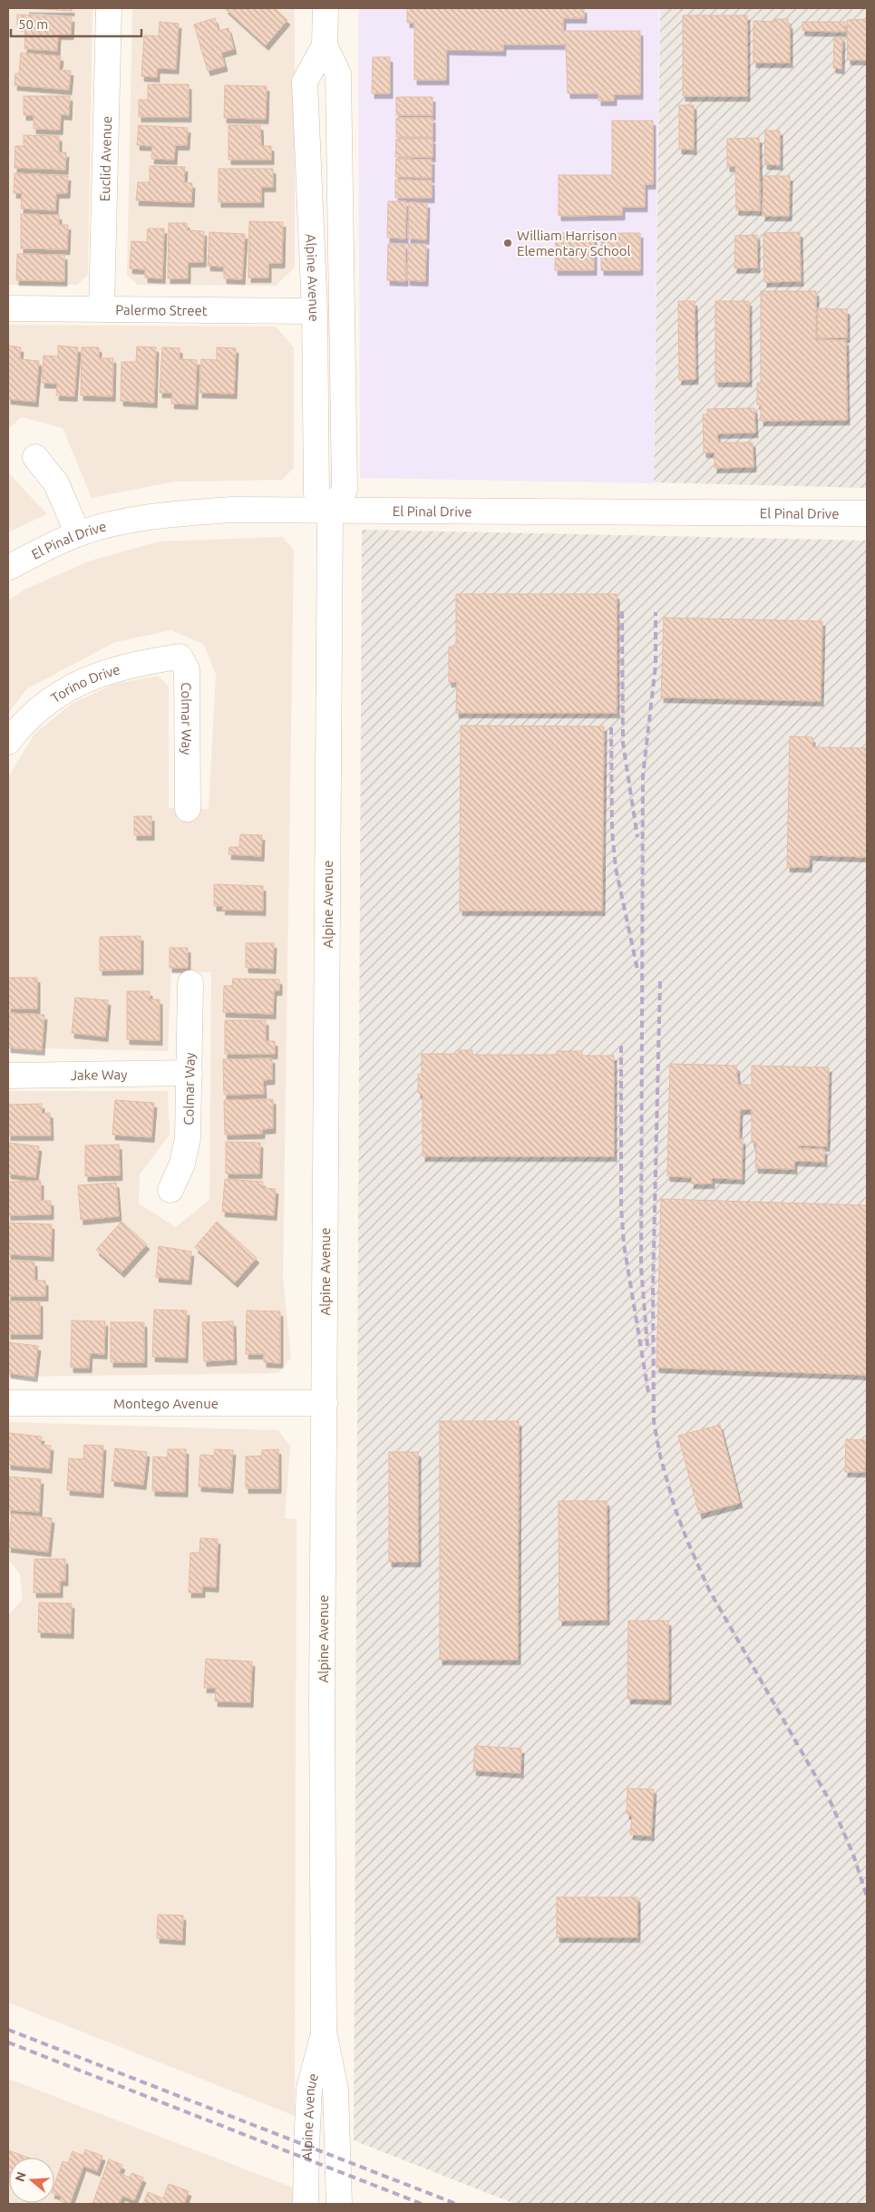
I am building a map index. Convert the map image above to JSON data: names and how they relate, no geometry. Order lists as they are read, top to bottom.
{
  "streets": {
    "street": [
      "Euclid Avenue",
      "Alpine Avenue",
      "Palermo Street",
      "El Pinal Drive",
      "Torino Drive",
      "Colmar Way",
      "Jake Way",
      "Montego Avenue"
    ]
  },
  "crossings": [
    ["Euclid Avenue", "Palermo Street"],
    ["Alpine Avenue", "Palermo Street"],
    ["Alpine Avenue", "El Pinal Drive"],
    ["Alpine Avenue", "Montego Avenue"],
    ["Torino Drive", "Colmar Way"],
    ["Colmar Way", "Jake Way"]
  ],
  "places": ["William Harrison Elementary School"],
  "scale_bar": "50 m",
  "north": "left"
}
